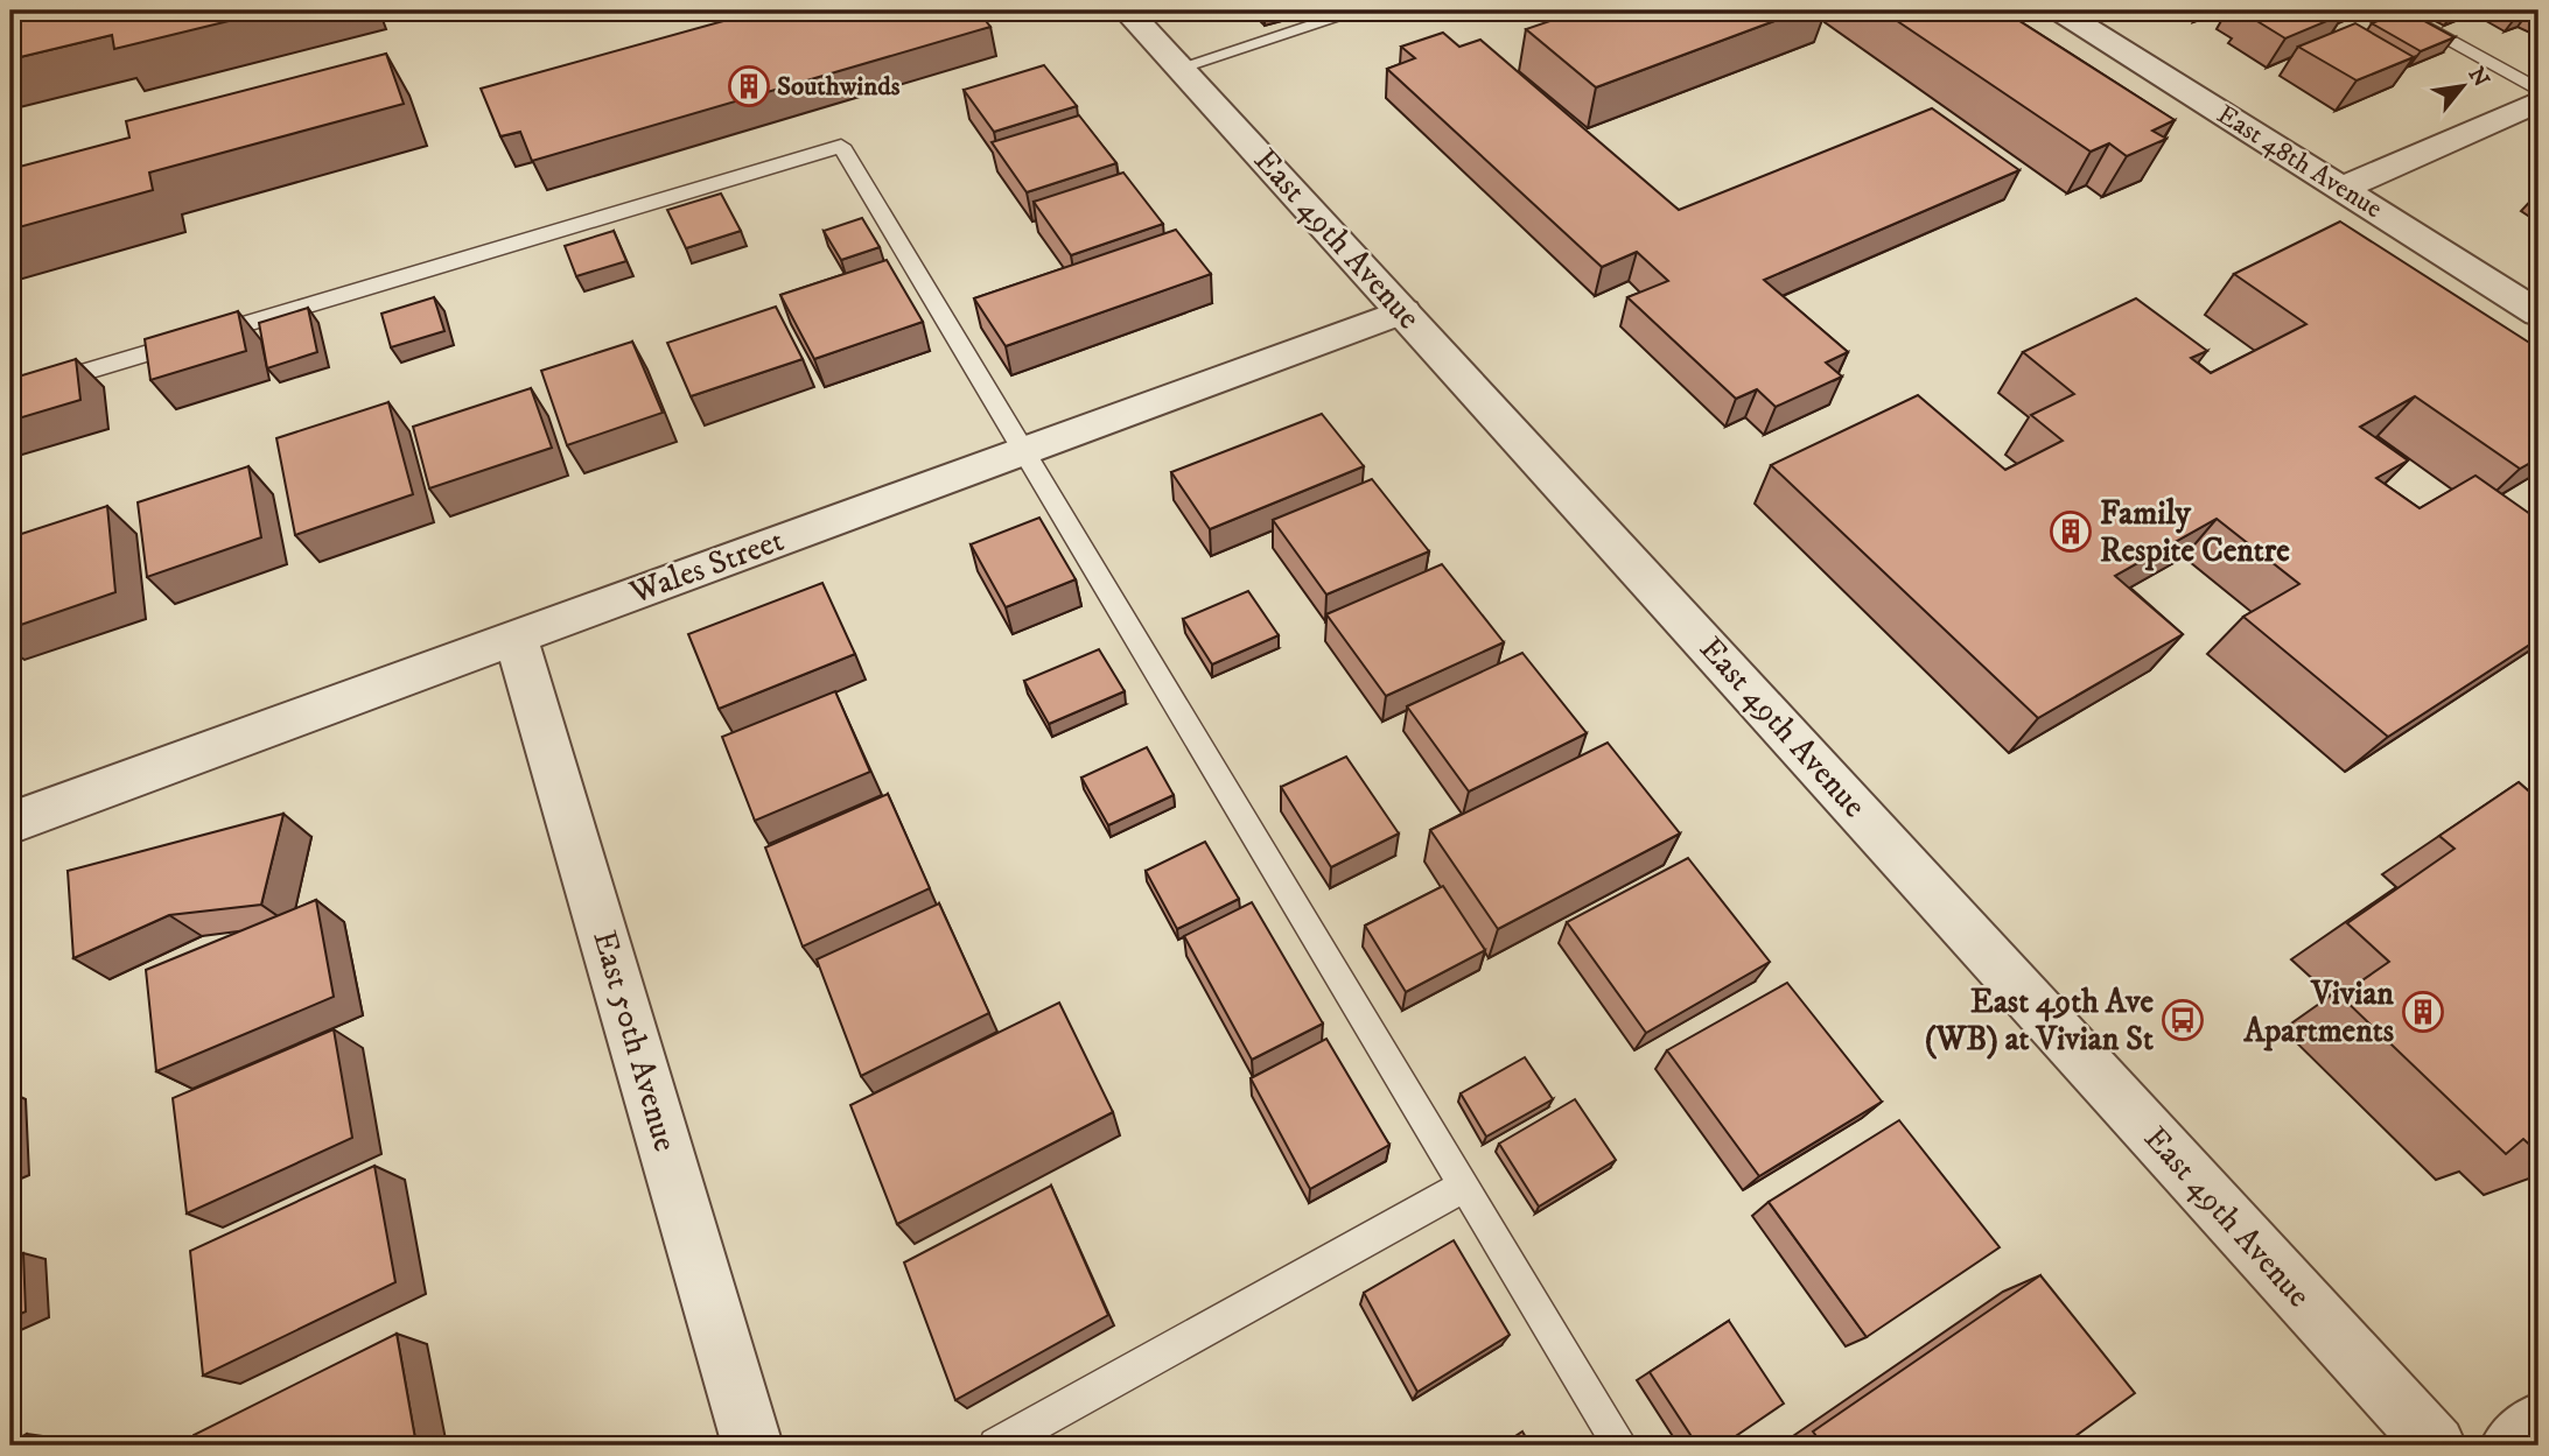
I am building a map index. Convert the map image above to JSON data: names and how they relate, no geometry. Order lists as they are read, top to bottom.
{
  "streets": {
    "street": [
      "East 48th Avenue",
      "East 49th Avenue",
      "Wales Street",
      "East 50th Avenue"
    ]
  },
  "crossings": [
    ["East 49th Avenue", "Wales Street"],
    ["Wales Street", "East 50th Avenue"]
  ],
  "places": {
    "building": ["Southwinds", "Family Respite Centre", "Vivian Apartments"],
    "bus stop": ["East 49th Ave (WB) at Vivian St"]
  },
  "north": "top right"
}
